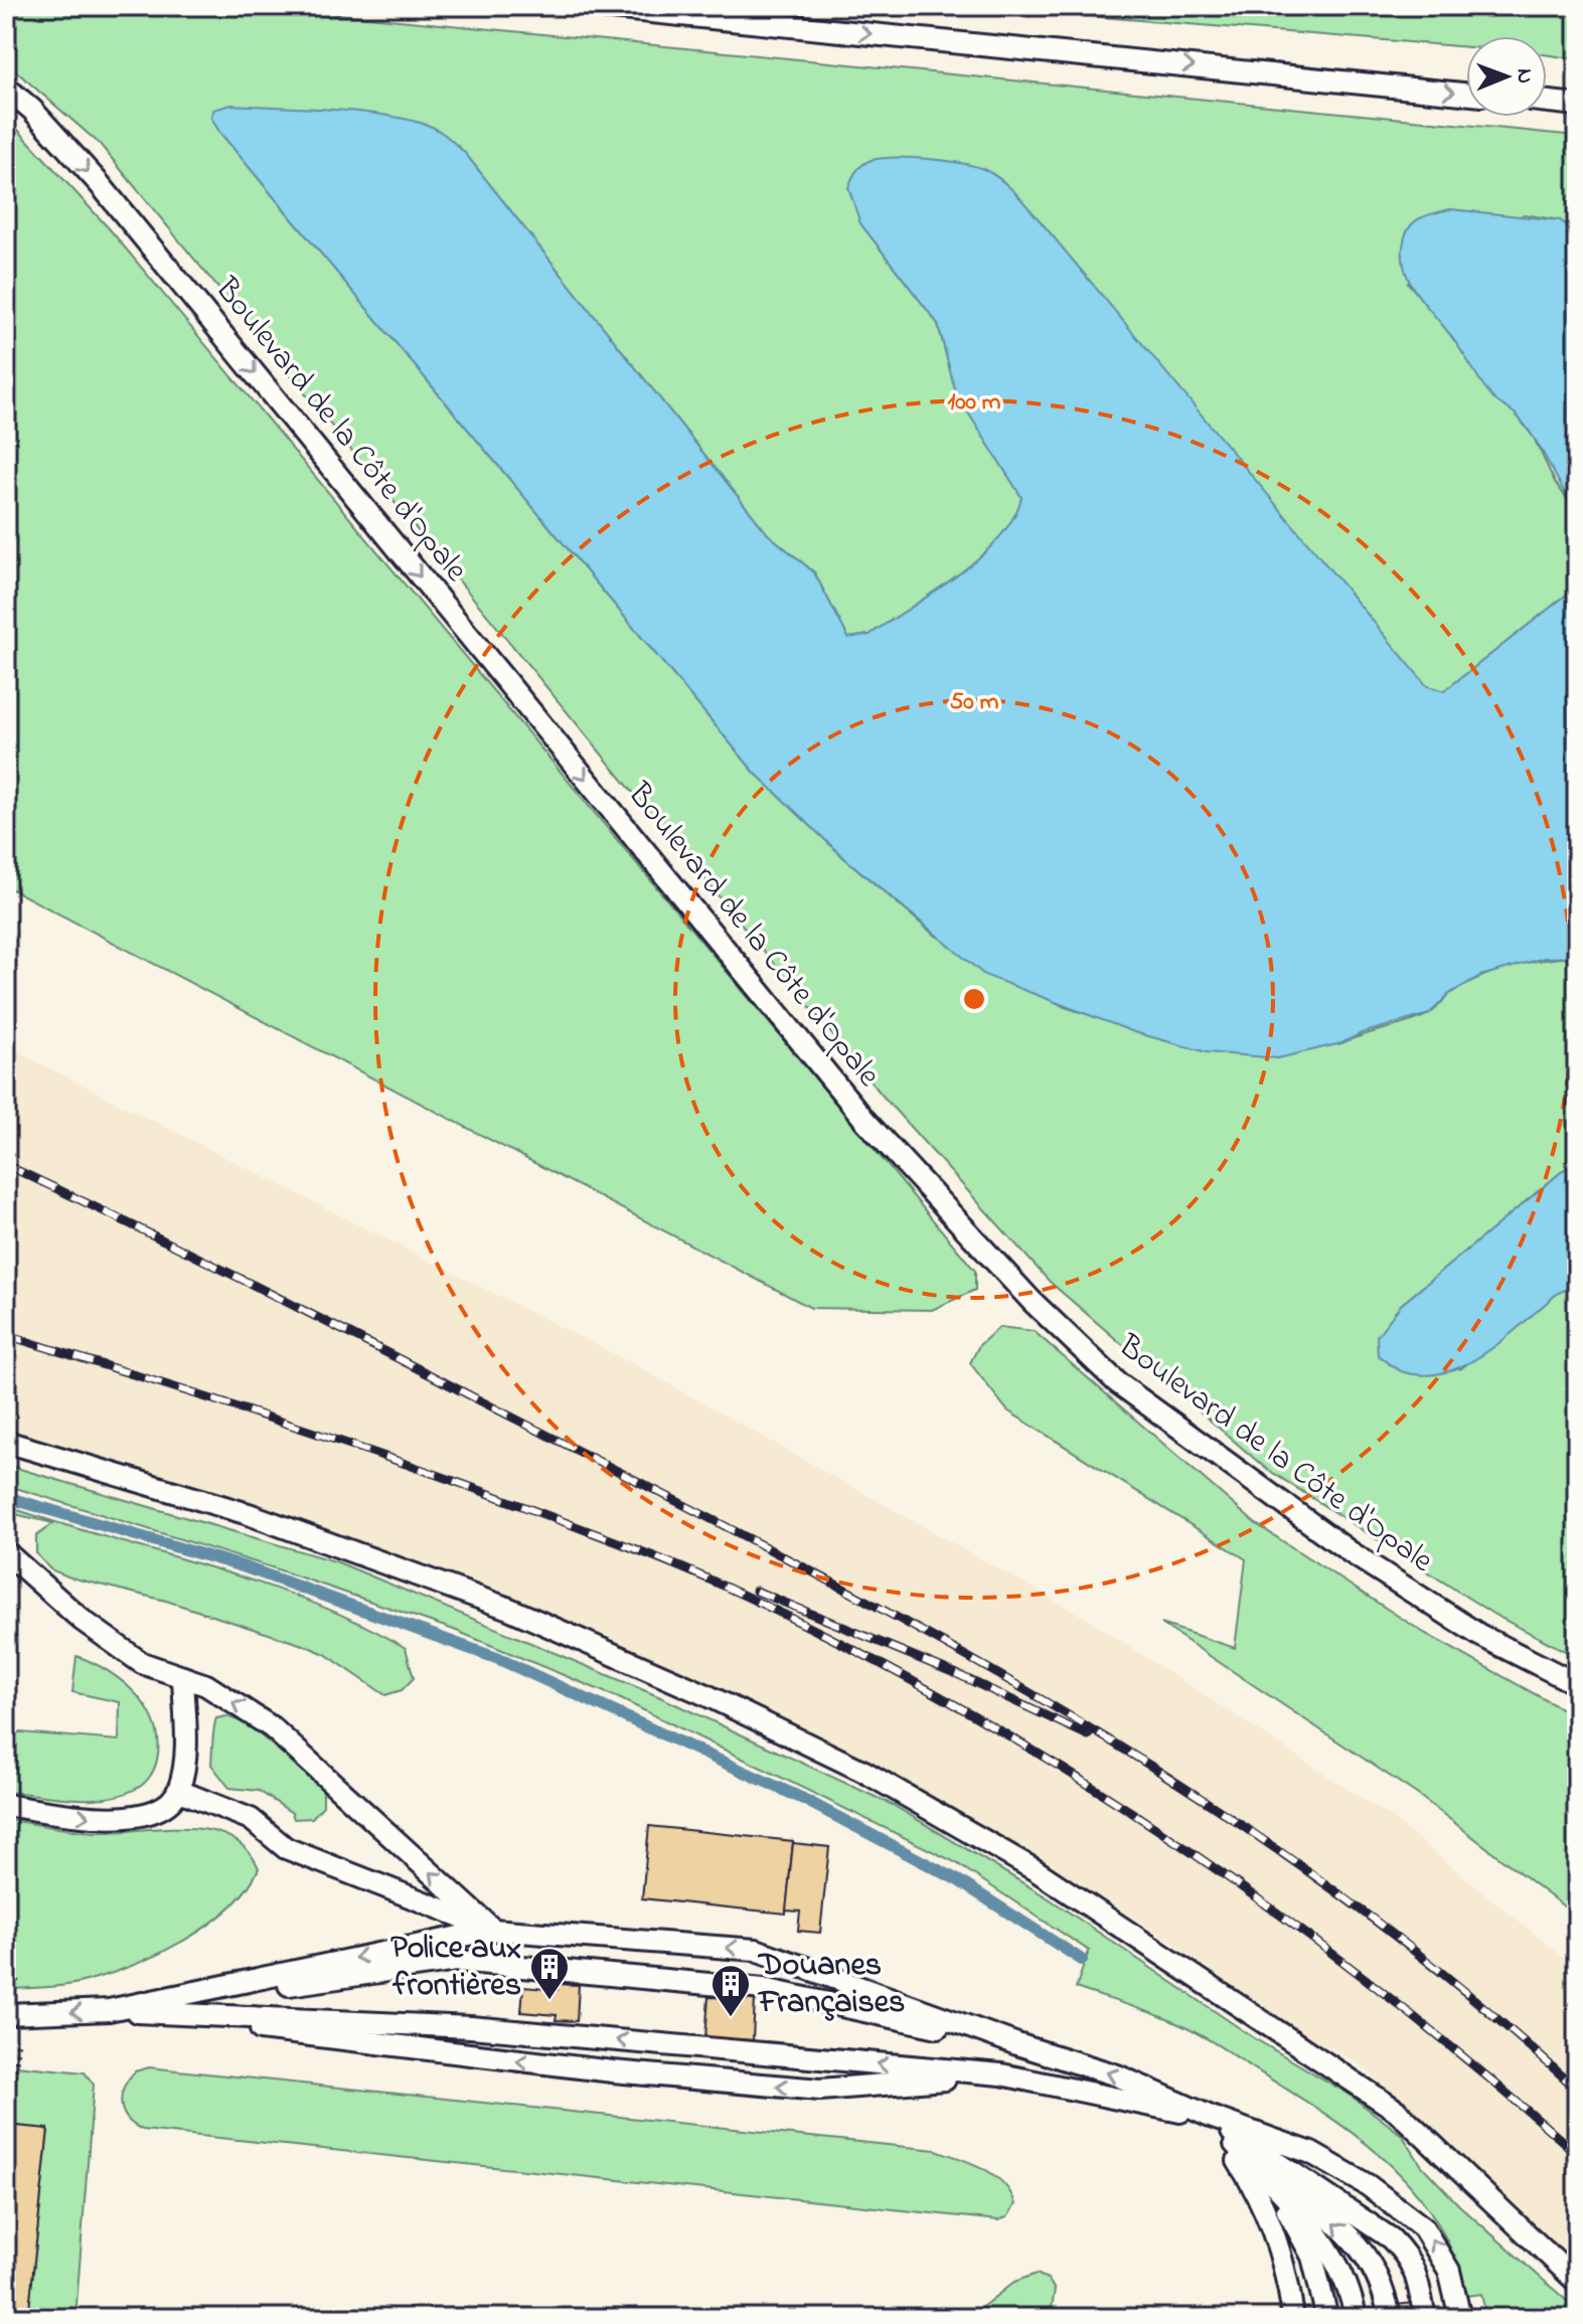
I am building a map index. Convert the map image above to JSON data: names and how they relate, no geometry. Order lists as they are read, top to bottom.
{
  "streets": {
    "lane": ["Boulevard de la Côte d'Opale"]
  },
  "one_way": ["Boulevard de la Côte d'Opale"],
  "places": {
    "building": ["Police aux frontières", "Douanes Françaises"]
  },
  "north": "right",
  "rings": ["100 m", "50 m"]
}
